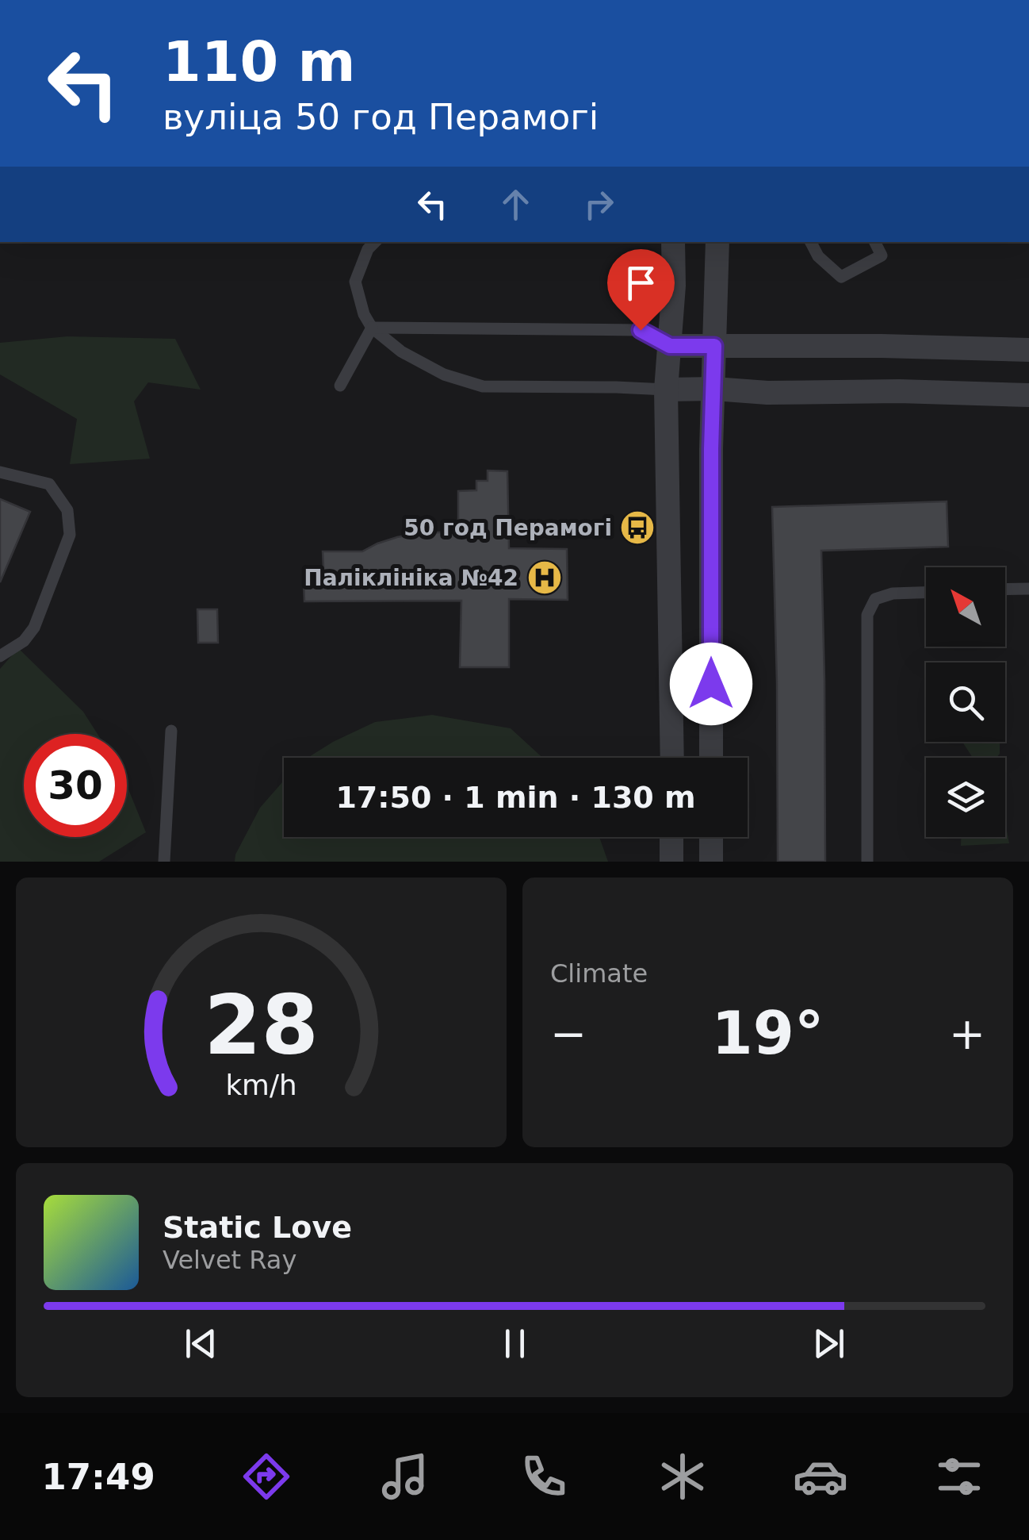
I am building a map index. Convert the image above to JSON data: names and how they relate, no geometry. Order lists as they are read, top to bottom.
{
  "places": {
    "bus stop": ["50 год Перамогі"],
    "hospital": ["Паліклініка №42"]
  },
  "north": "top left",
  "page": {
    "turn": ["110 m", "вуліца 50 год Перамогі"],
    "limit": "30",
    "trip": "17:50 · 1 min · 130 m",
    "tile": "Climate",
    "heat": ["−", "19°", "+"],
    "song": ["Static Love", "Velvet Ray"],
    "tabs": "17:49",
    "gauge": ["28", "km/h"]
  }
}
